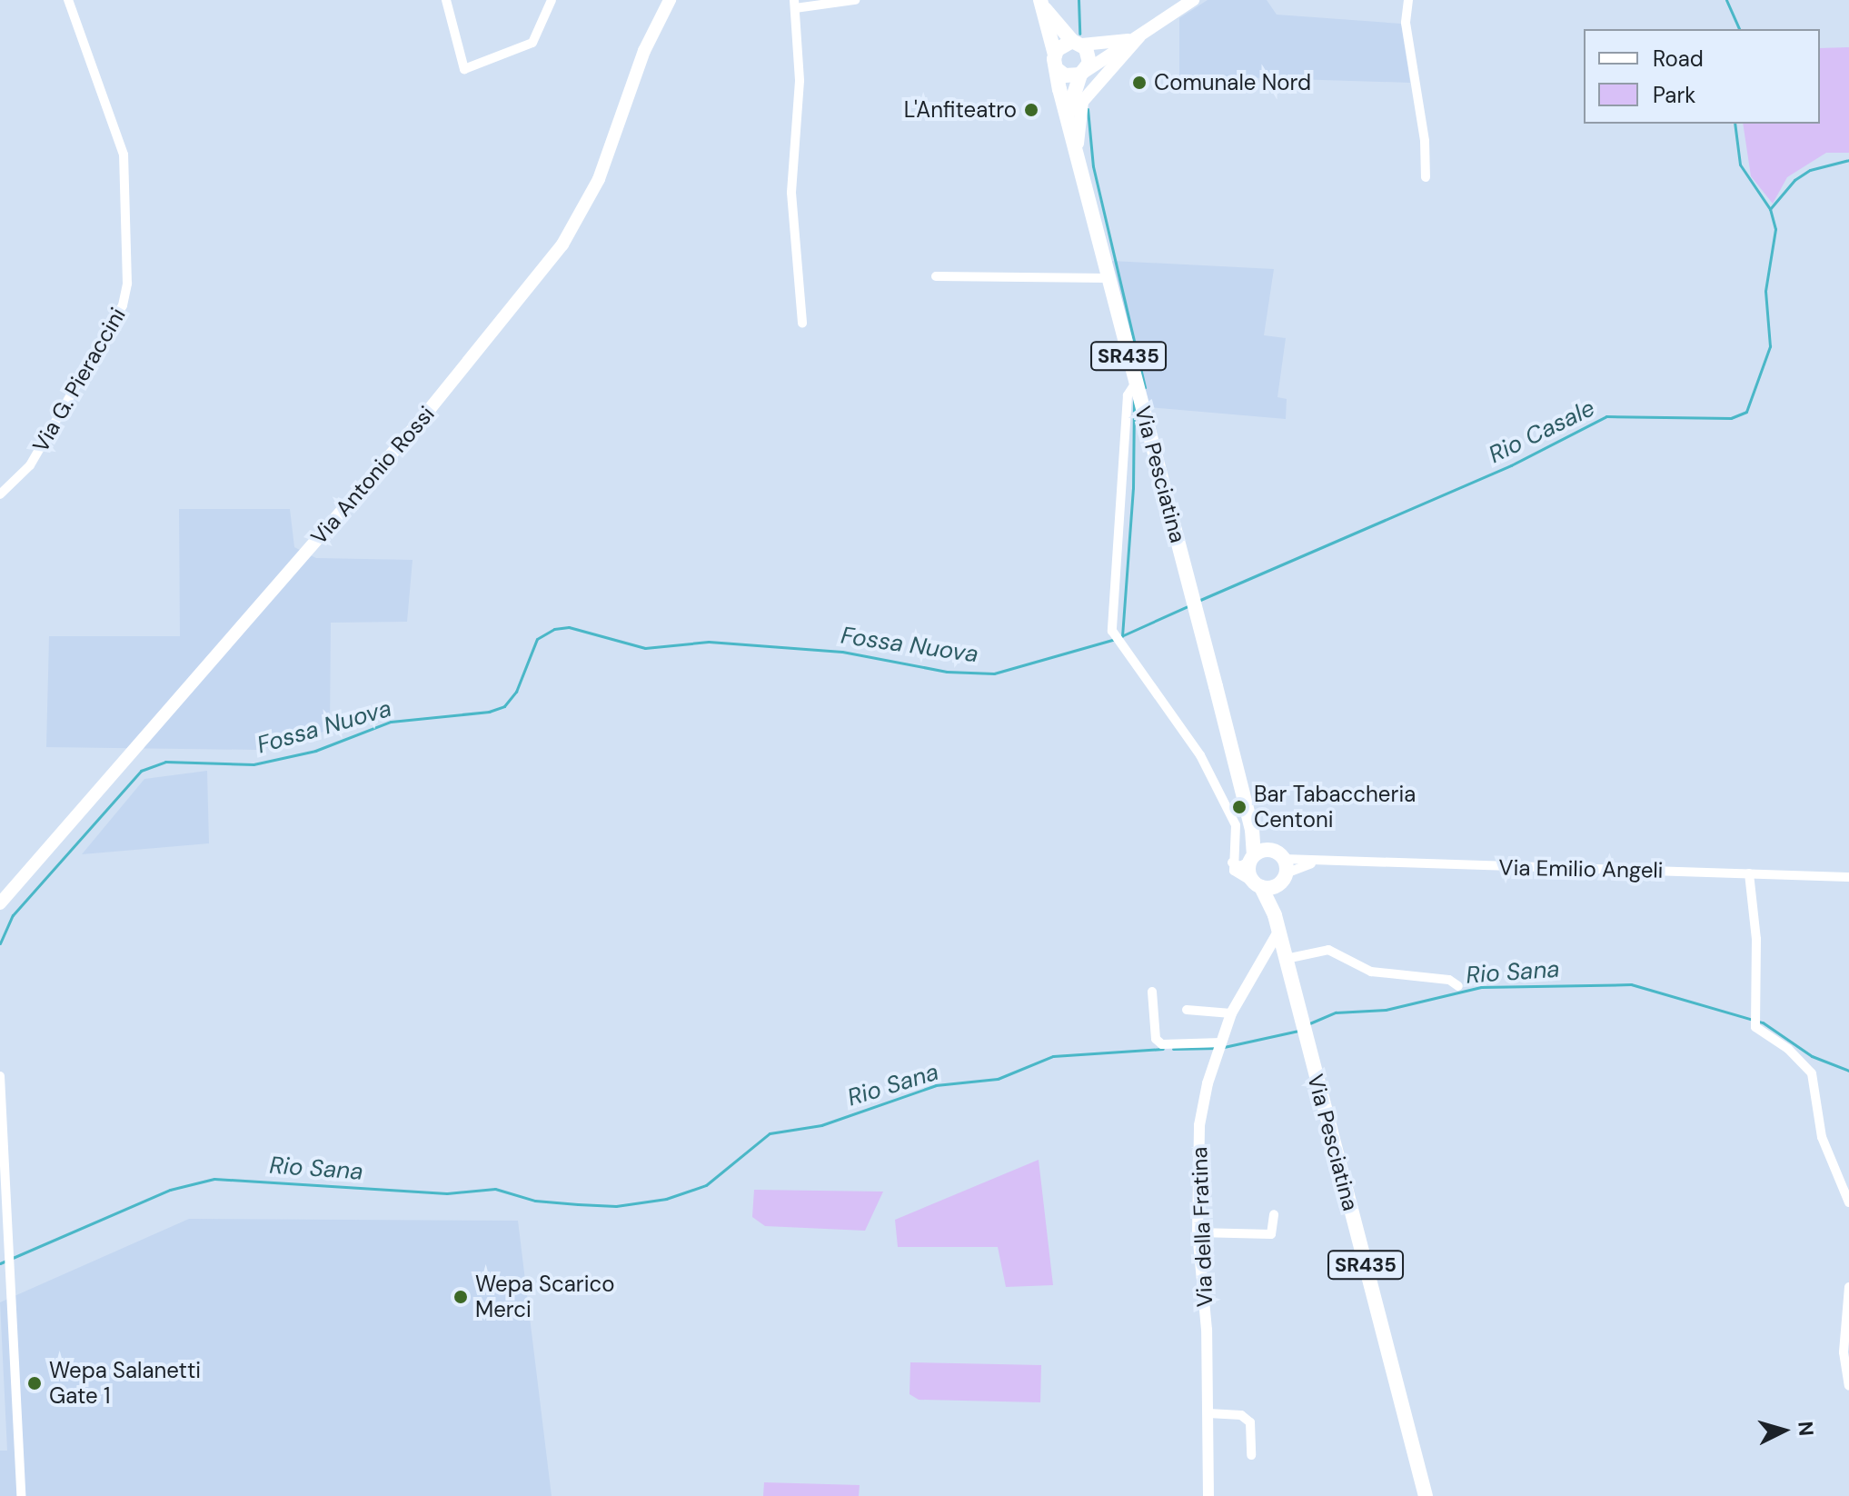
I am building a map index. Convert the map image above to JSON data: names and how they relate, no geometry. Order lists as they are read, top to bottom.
{
  "streets": {
    "main road": ["SR435", "Via Pesciatina", "Via Antonio Rossi"],
    "street": ["Via G. Pieraccini", "Via Emilio Angeli", "Via della Fratina"]
  },
  "crossings": [
    ["Via Pesciatina", "Via Emilio Angeli"],
    ["Via Pesciatina", "Via della Fratina"]
  ],
  "water": ["Rio Casale", "Fossa Nuova", "Rio Sana"],
  "places": [
    "Comunale Nord",
    "L'Anfiteatro",
    "Bar Tabaccheria Centoni",
    "Wepa Scarico Merci",
    "Wepa Salanetti Gate 1"
  ],
  "legend": ["Road", "Park"],
  "north": "right"
}
